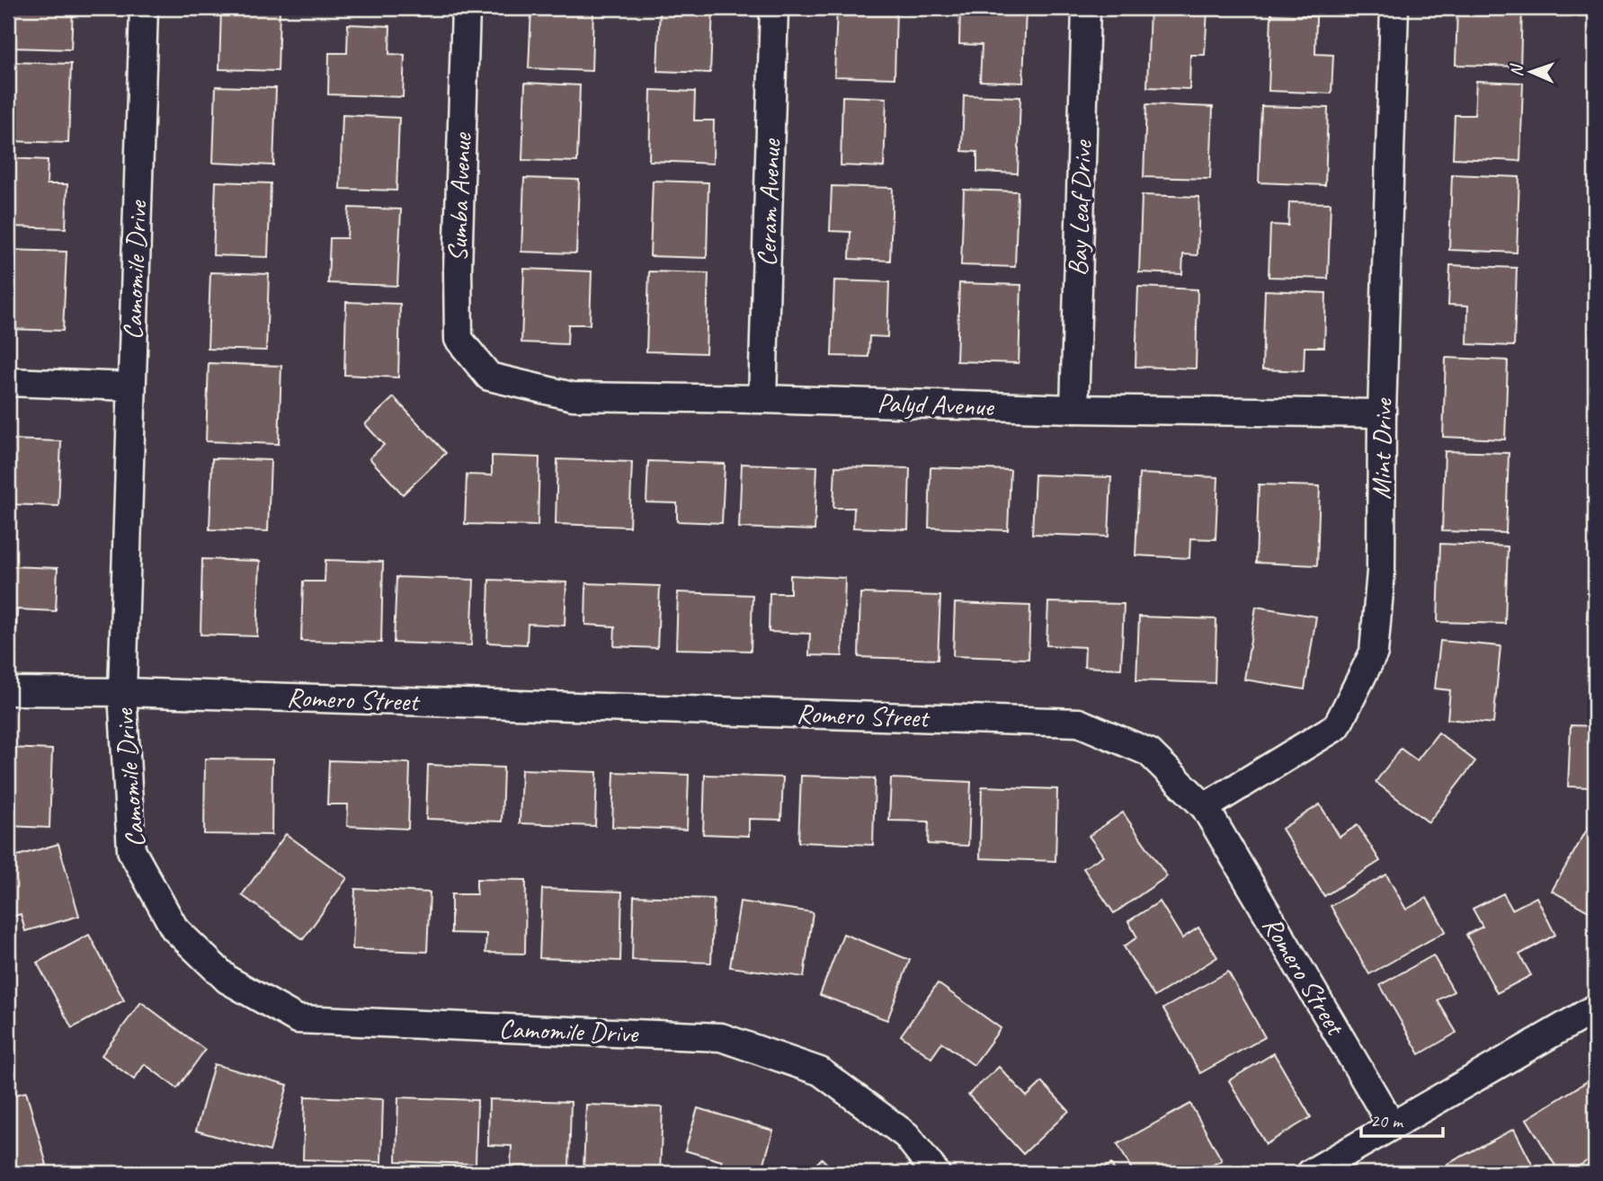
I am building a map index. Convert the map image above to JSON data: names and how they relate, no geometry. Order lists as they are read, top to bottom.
{
  "streets": {
    "street": [
      "Sumba Avenue",
      "Ceram Avenue",
      "Bay Leaf Drive",
      "Camomile Drive",
      "Palyd Avenue",
      "Mint Drive",
      "Romero Street"
    ]
  },
  "crossings": [
    ["Sumba Avenue", "Palyd Avenue"],
    ["Ceram Avenue", "Palyd Avenue"],
    ["Bay Leaf Drive", "Palyd Avenue"],
    ["Camomile Drive", "Romero Street"],
    ["Palyd Avenue", "Mint Drive"],
    ["Mint Drive", "Romero Street"]
  ],
  "scale_bar": "20 m",
  "north": "left"
}
